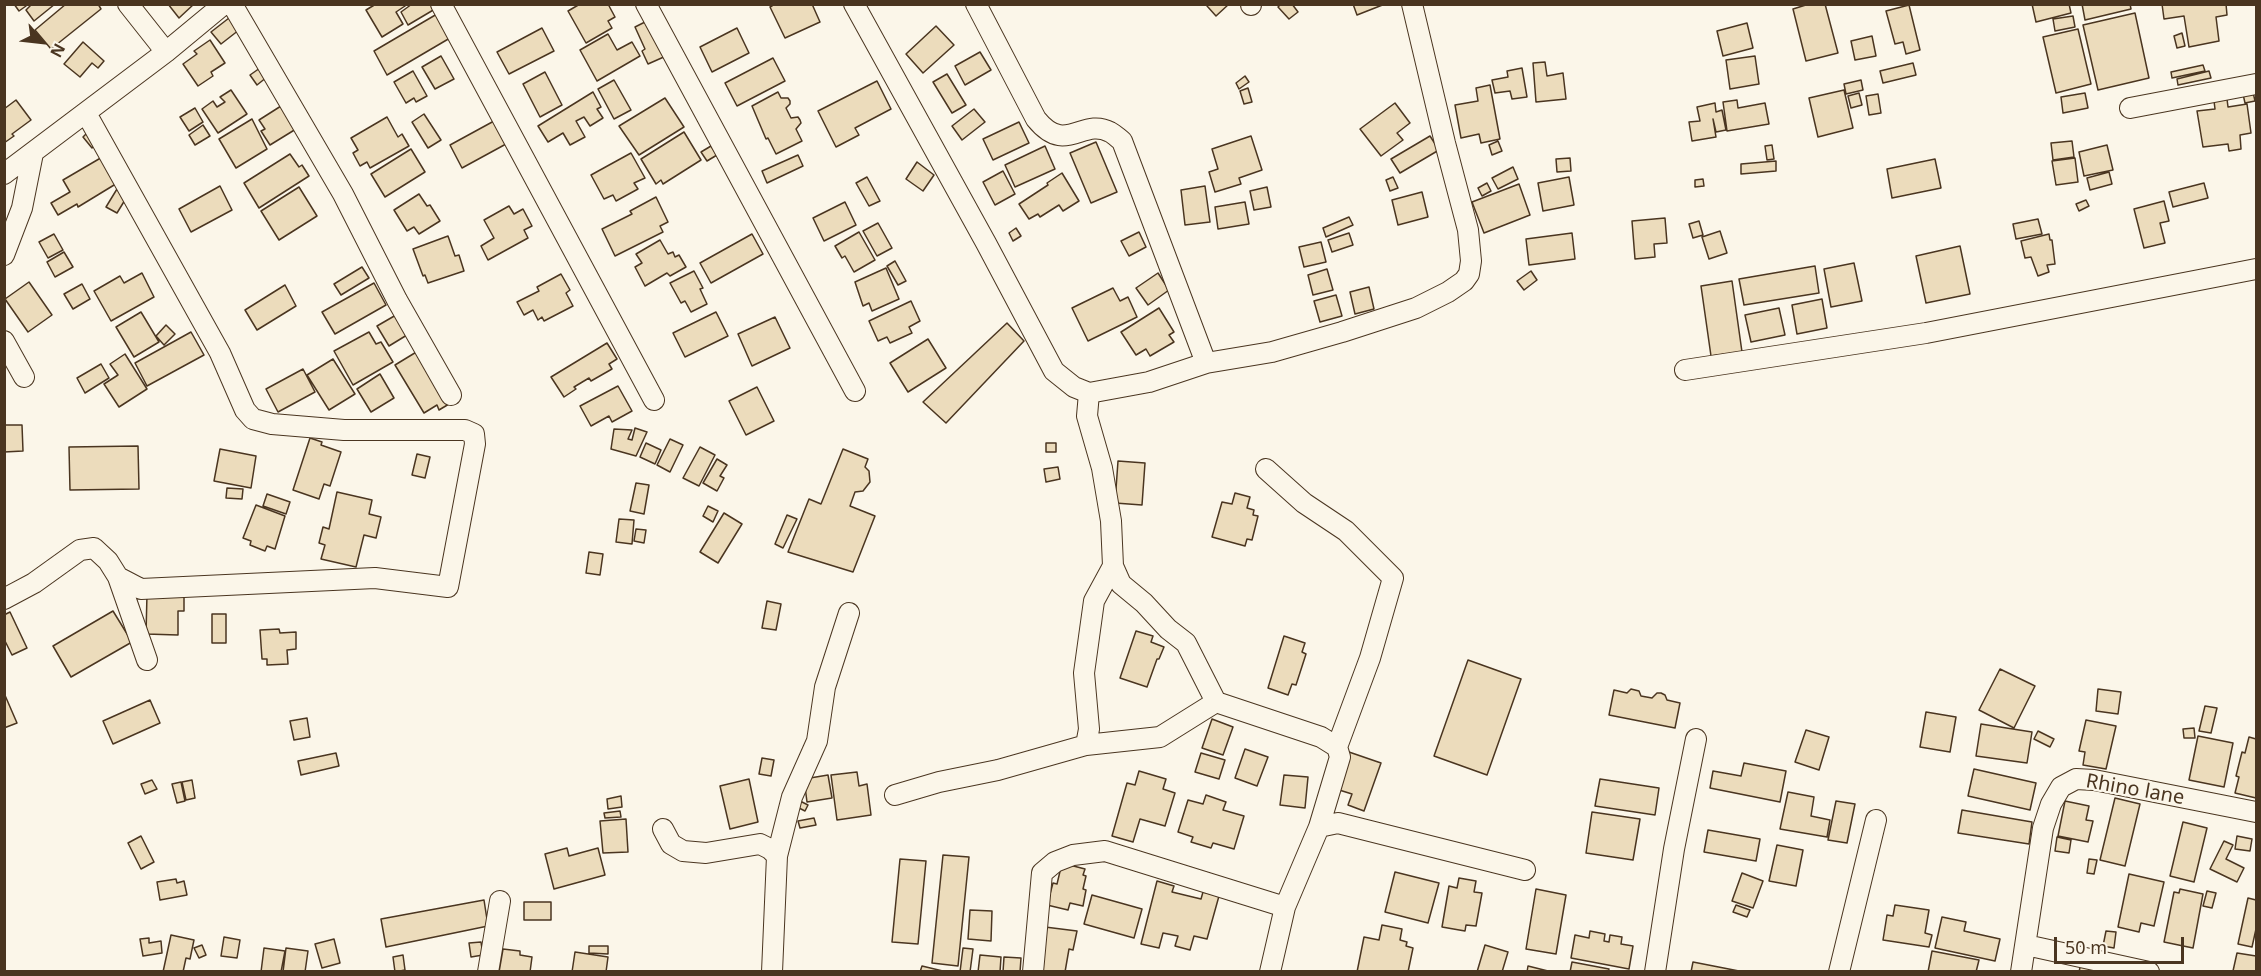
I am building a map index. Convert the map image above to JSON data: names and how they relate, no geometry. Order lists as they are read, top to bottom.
{
  "streets": {
    "street": ["Rhino lane"]
  },
  "scale_bar": "50 m",
  "north": "bottom right"
}
